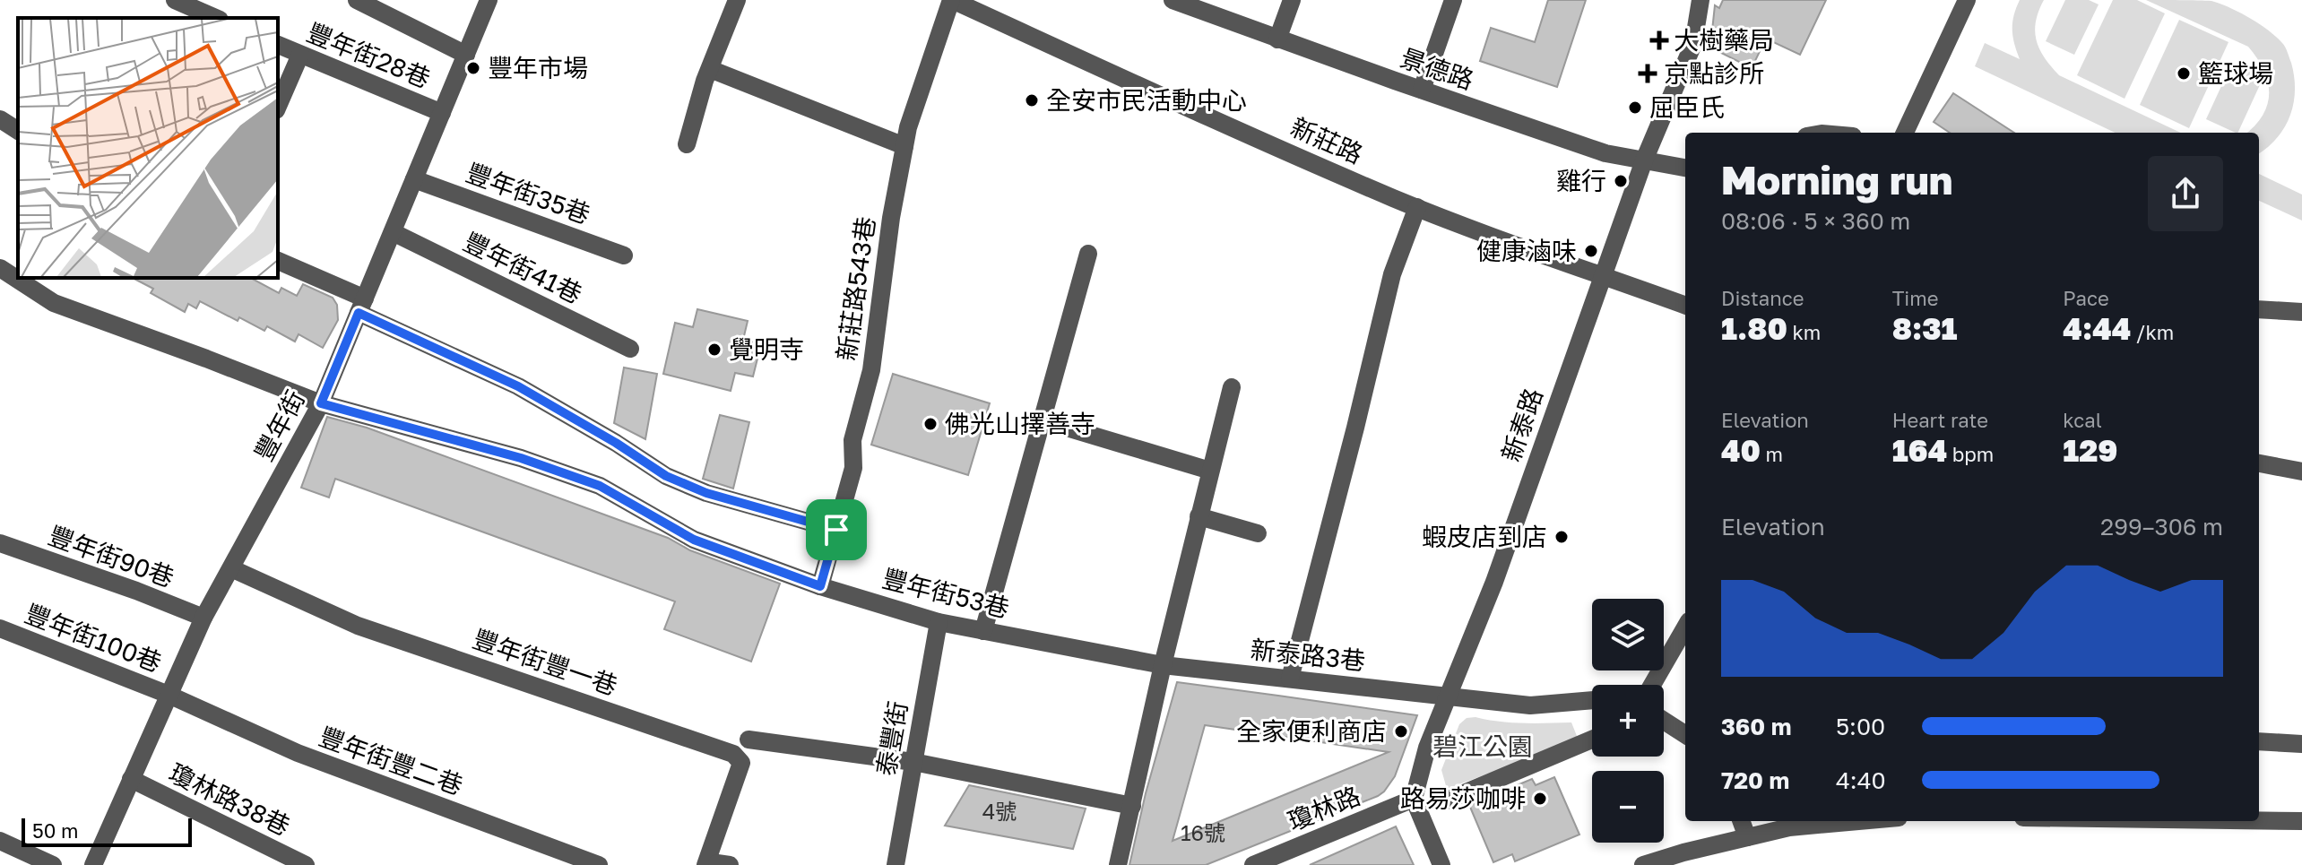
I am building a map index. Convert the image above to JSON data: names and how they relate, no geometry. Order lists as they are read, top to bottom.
{
  "streets": {
    "street": [
      "豐年街28巷",
      "景德路",
      "新莊路",
      "豐年街35巷",
      "豐年街41巷",
      "新莊路543巷",
      "新泰路",
      "豐年街",
      "豐年街90巷",
      "豐年街53巷",
      "豐年街100巷",
      "新泰路3巷",
      "豐年街豐一巷",
      "泰豐街",
      "豐年街豐二巷",
      "瓊林路38巷",
      "瓊林路"
    ]
  },
  "crossings": [
    ["豐年街28巷", "豐年街"],
    ["景德路", "新泰路"],
    ["新莊路", "新莊路543巷"],
    ["新莊路", "新泰路"],
    ["豐年街35巷", "豐年街"],
    ["豐年街41巷", "豐年街"],
    ["新莊路543巷", "豐年街53巷"],
    ["新泰路", "新泰路3巷"],
    ["新泰路", "瓊林路"],
    ["豐年街", "豐年街90巷"],
    ["豐年街", "豐年街53巷"],
    ["豐年街", "豐年街100巷"],
    ["豐年街", "豐年街豐一巷"],
    ["豐年街", "豐年街豐二巷"],
    ["豐年街", "瓊林路38巷"],
    ["豐年街53巷", "新泰路3巷"],
    ["豐年街53巷", "泰豐街"],
    ["豐年街100巷", "豐年街豐二巷"]
  ],
  "parks": ["碧江公園"],
  "places": {
    "health": ["大樹藥局", "京點診所"],
    "other": [
      "豐年市場",
      "籃球場",
      "全安市民活動中心",
      "屈臣氏",
      "雞行",
      "健康滷味",
      "覺明寺",
      "佛光山擇善寺",
      "蝦皮店到店",
      "全家便利商店",
      "路易莎咖啡"
    ]
  },
  "house_numbers": ["4號", "16號"],
  "scale_bar": "50 m",
  "page": {
    "heading": ["Morning run", "08:06 · 5 × 360 m"],
    "stats": [
      ["Distance", "1.80 km"],
      ["Time", "8:31"],
      ["Pace", "4:44 /km"],
      ["Elevation", "40 m"],
      ["Heart rate", "164 bpm"],
      ["kcal", "129"]
    ],
    "chart": ["Elevation", "299–306 m"],
    "map_buttons": ["+", "−"],
    "list": [
      {
        "name": "360 m",
        "note": "5:00"
      },
      {
        "name": "720 m",
        "note": "4:40"
      }
    ],
    "scale": "50 m"
  }
}
